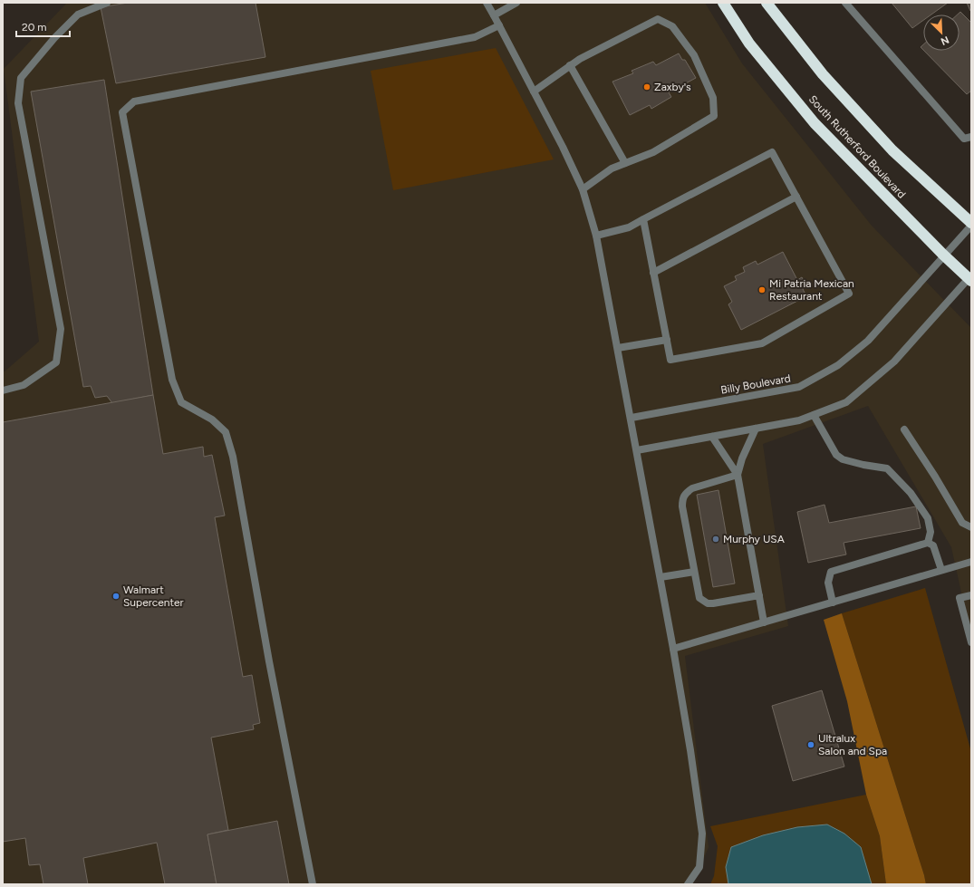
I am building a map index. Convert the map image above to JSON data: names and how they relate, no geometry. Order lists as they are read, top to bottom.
{
  "streets": {
    "highway": ["South Rutherford Boulevard"],
    "street": ["Billy Boulevard"]
  },
  "crossings": [
    ["South Rutherford Boulevard", "Billy Boulevard"]
  ],
  "places": [
    "Zaxby's",
    "Mi Patria Mexican Restaurant",
    "Murphy USA",
    "Walmart Supercenter",
    "Ultralux Salon and Spa"
  ],
  "scale_bar": "20 m",
  "north": "bottom right"
}
